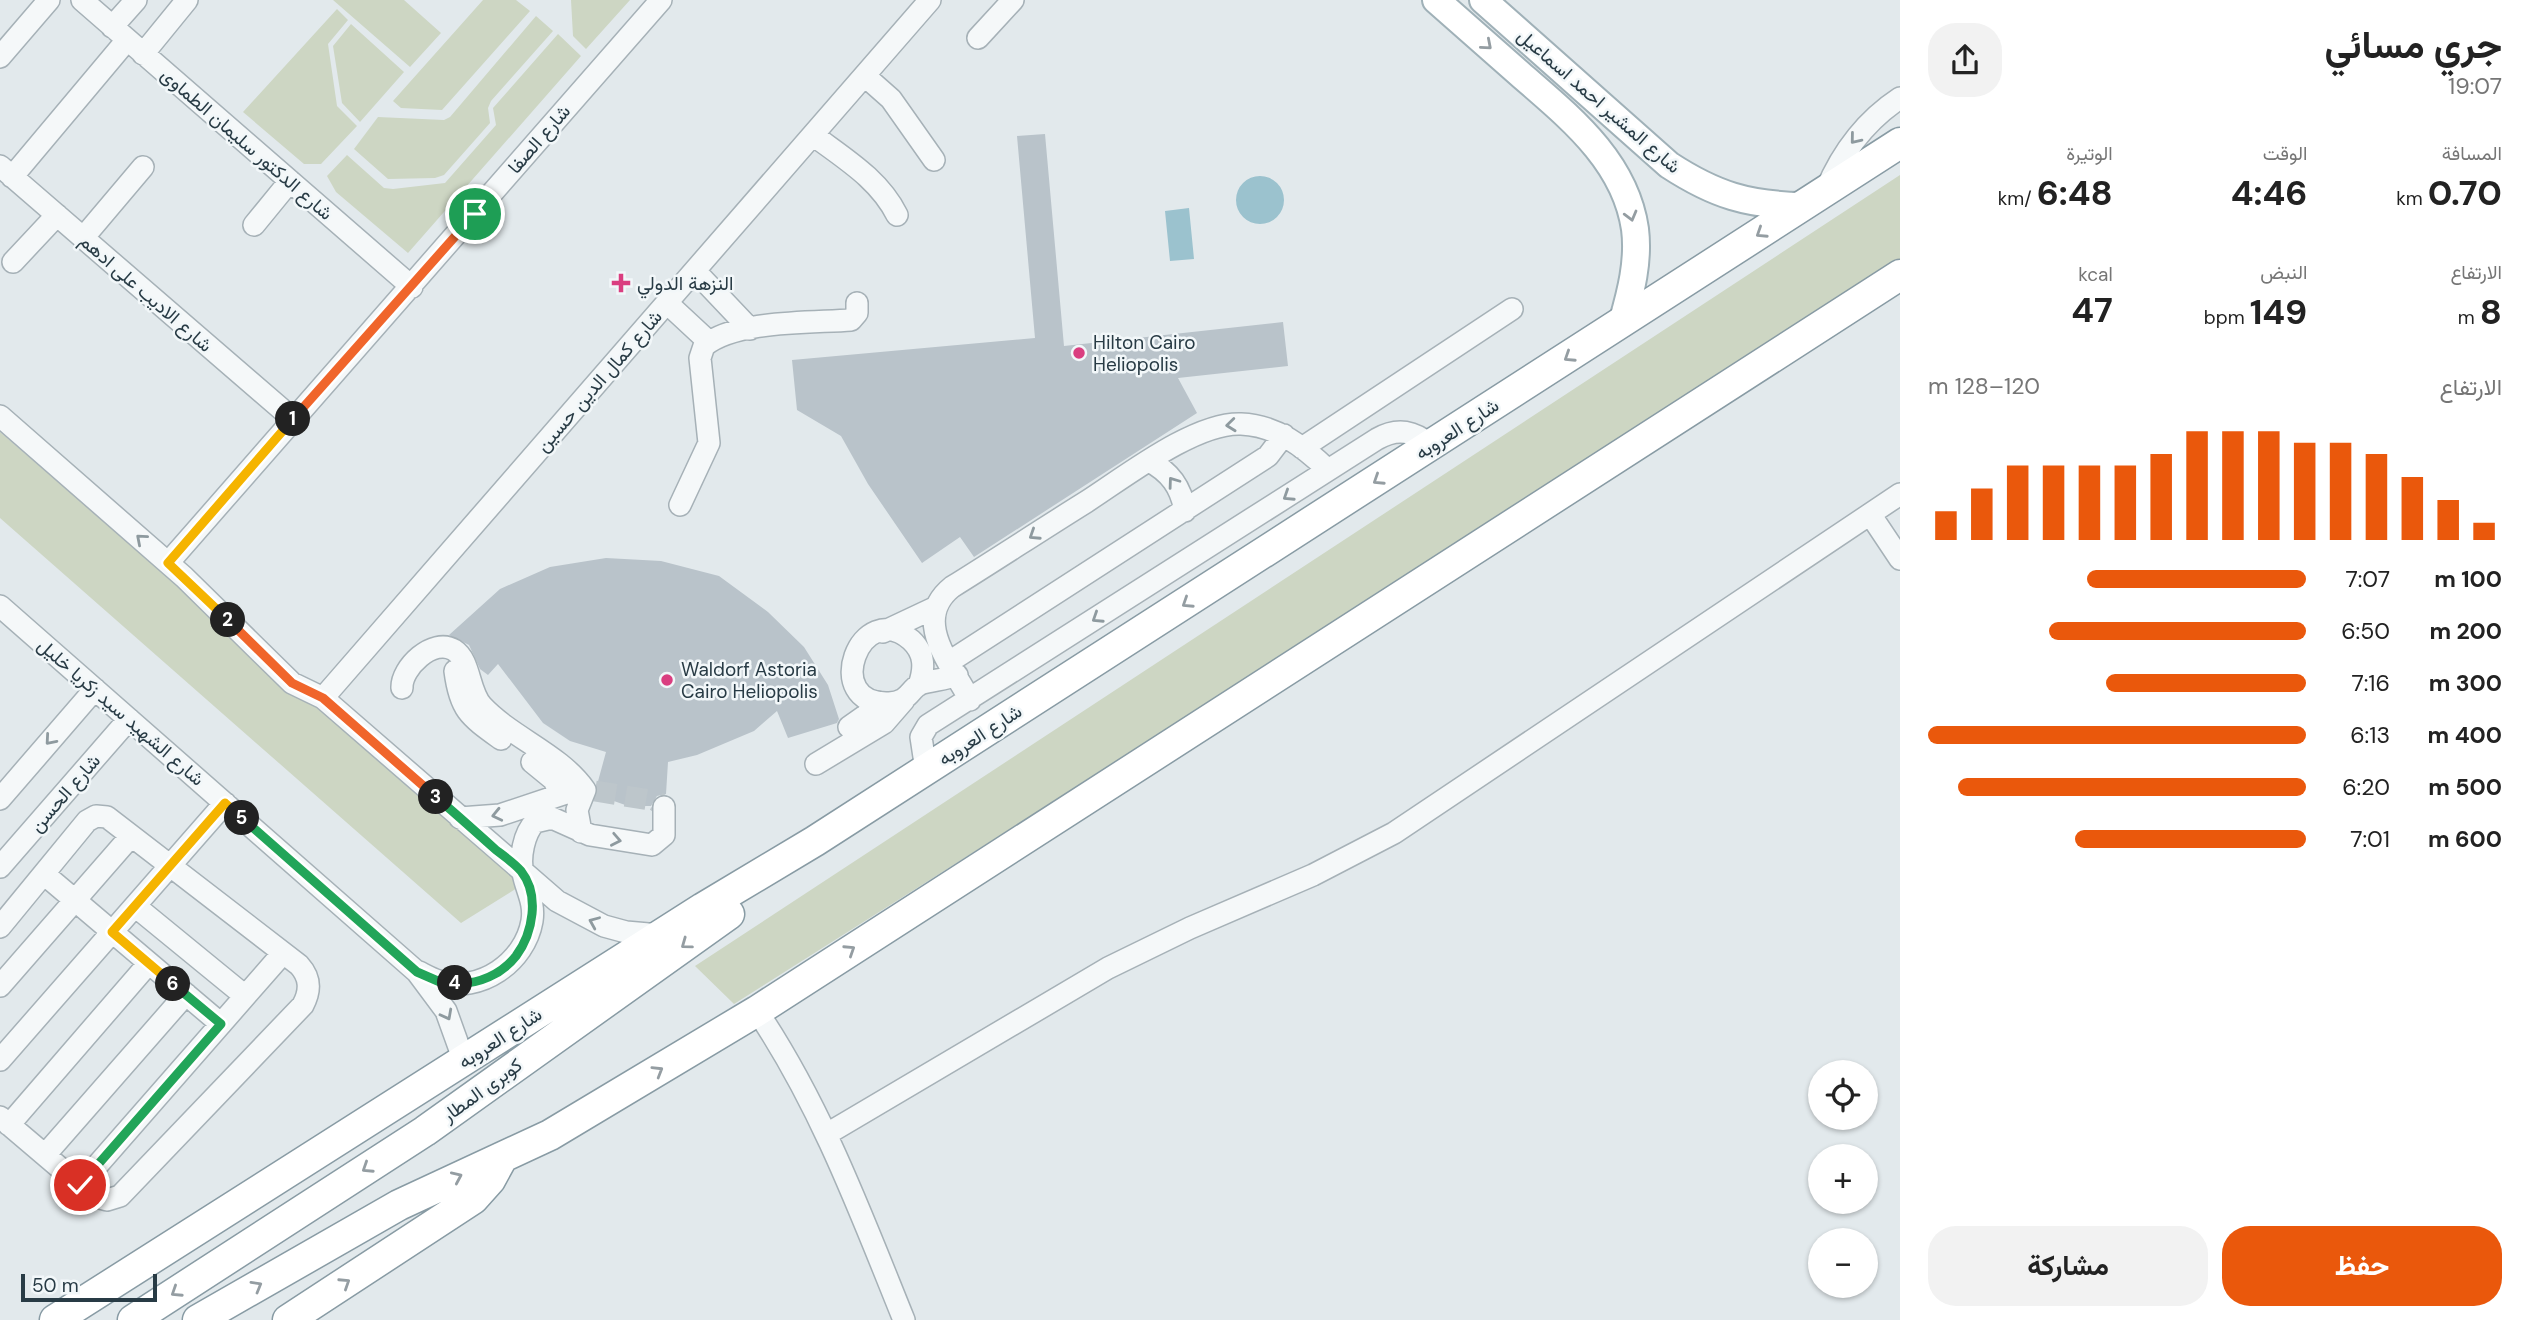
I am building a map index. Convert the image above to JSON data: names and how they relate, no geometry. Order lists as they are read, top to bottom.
{
  "streets": {
    "highway": ["شارع العروبه", "كوبرى المطار"],
    "main road": ["شارع المشير احمد اسماعيل"],
    "street": [
      "شارع الصفا",
      "شارع الدكتور سليمان الطماوى",
      "شارع الاديب على ادهم",
      "شارع كمال الدين حسين",
      "شارع الشهيد سيد زكريا خليل",
      "شارع الحسن"
    ]
  },
  "crossings": [
    ["شارع المشير احمد اسماعيل", "شارع العروبه"],
    ["شارع الصفا", "شارع الدكتور سليمان الطماوى"],
    ["شارع الصفا", "شارع الاديب على ادهم"],
    ["شارع العروبه", "شارع الشهيد سيد زكريا خليل"],
    ["شارع العروبه", "كوبرى المطار"],
    ["شارع الشهيد سيد زكريا خليل", "شارع الحسن"]
  ],
  "one_way": ["شارع المشير احمد اسماعيل"],
  "places": {
    "health": ["النزهة الدولي"],
    "other": ["Hilton Cairo Heliopolis", "Waldorf Astoria Cairo Heliopolis"]
  },
  "scale_bar": "50 m",
  "page": {
    "heading": ["جري مسائي", "19:07"],
    "stats": [
      ["المسافة", "0.70 km"],
      ["الوقت", "4:46"],
      ["الوتيرة", "6:48 /km"],
      ["الارتفاع", "8 m"],
      ["النبض", "149 bpm"],
      ["kcal", "47"]
    ],
    "chart": ["الارتفاع", "120–128 m"],
    "pins": [
      "1",
      "2",
      "3",
      "5",
      "4",
      "6"
    ],
    "list": [
      {
        "name": "100 m",
        "note": "7:07"
      },
      {
        "name": "200 m",
        "note": "6:50"
      },
      {
        "name": "300 m",
        "note": "7:16"
      },
      {
        "name": "400 m",
        "note": "6:13"
      },
      {
        "name": "500 m",
        "note": "6:20"
      },
      {
        "name": "600 m",
        "note": "7:01"
      }
    ],
    "map_buttons": ["+", "−"],
    "buttons": ["حفظ", "مشاركة"],
    "scale": "50 m"
  }
}
